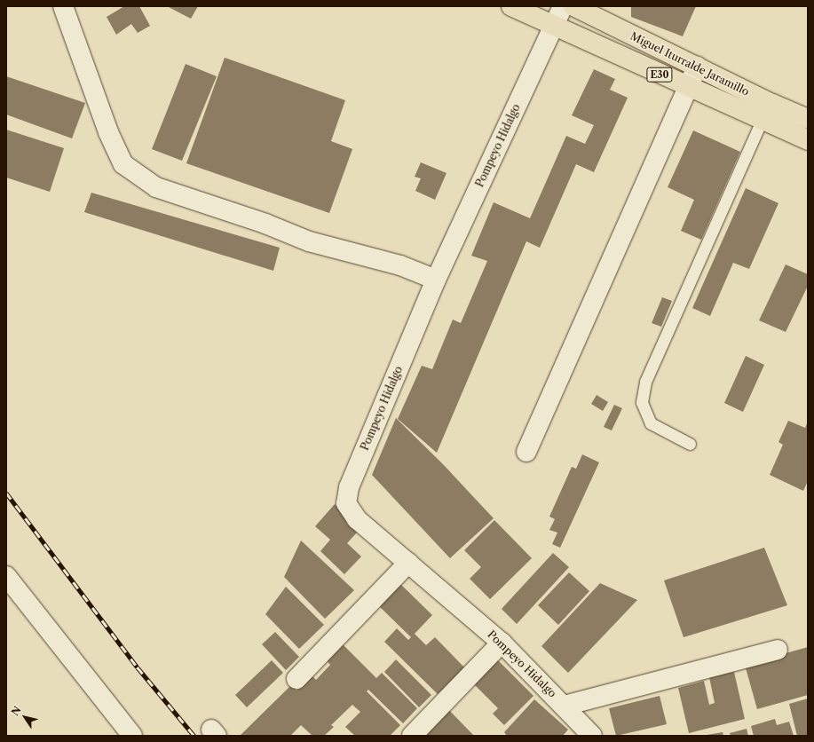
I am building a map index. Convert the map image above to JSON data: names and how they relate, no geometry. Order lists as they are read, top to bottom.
{
  "streets": {
    "main road": ["Miguel Iturralde Jaramillo", "E30"],
    "street": ["Pompeyo Hidalgo"]
  },
  "crossings": [
    ["Miguel Iturralde Jaramillo", "Pompeyo Hidalgo"]
  ],
  "north": "top left"
}
